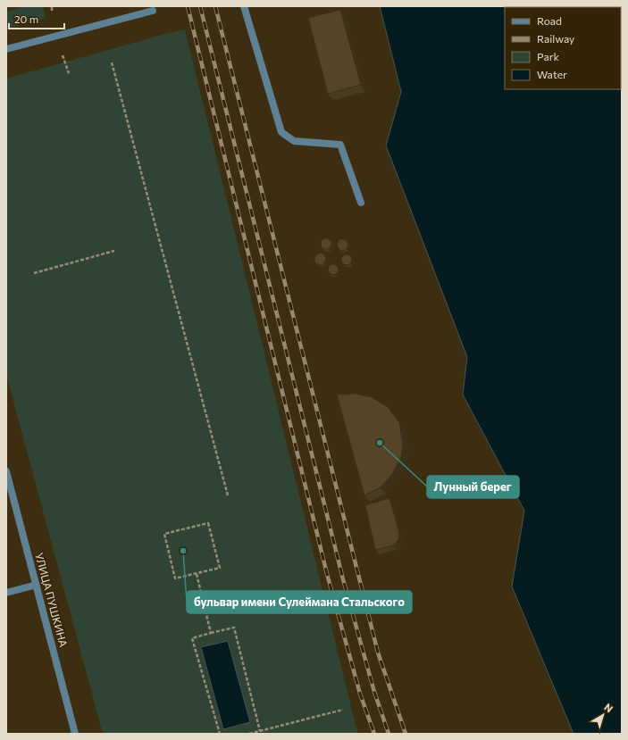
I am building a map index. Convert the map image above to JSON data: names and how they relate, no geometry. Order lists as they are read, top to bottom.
{
  "streets": {
    "street": ["УЛИЦА ПУШКИНА"]
  },
  "places": ["Лунный берег", "бульвар имени Сулеймана Стальского"],
  "legend": [
    "Road",
    "Railway",
    "Park",
    "Water"
  ],
  "scale_bar": "20 m",
  "north": "top right"
}
